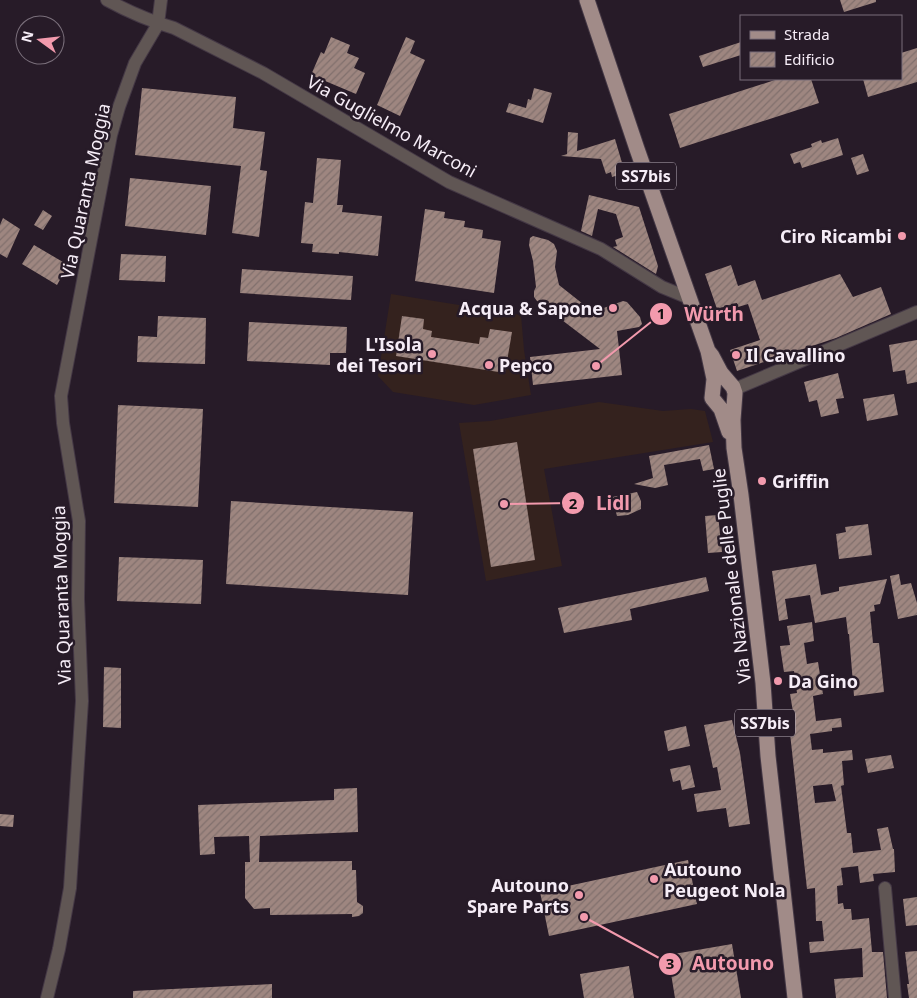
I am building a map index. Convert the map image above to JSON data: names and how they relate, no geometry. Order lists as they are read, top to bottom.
{
  "streets": {
    "main road": ["SS7bis", "Via Nazionale delle Puglie"],
    "street": ["Via Guglielmo Marconi", "Via Quaranta Moggia"]
  },
  "crossings": [
    ["Via Guglielmo Marconi", "Via Quaranta Moggia"],
    ["Via Guglielmo Marconi", "Via Nazionale delle Puglie"]
  ],
  "places": [
    "Ciro Ricambi",
    "Acqua & Sapone",
    "L'Isola dei Tesori",
    "Il Cavallino",
    "Pepco",
    "Würth",
    "Griffin",
    "Lidl",
    "Da Gino",
    "Autouno Peugeot Nola",
    "Autouno Spare Parts",
    "Autouno"
  ],
  "legend": ["Strada", "Edificio"],
  "north": "left"
}
